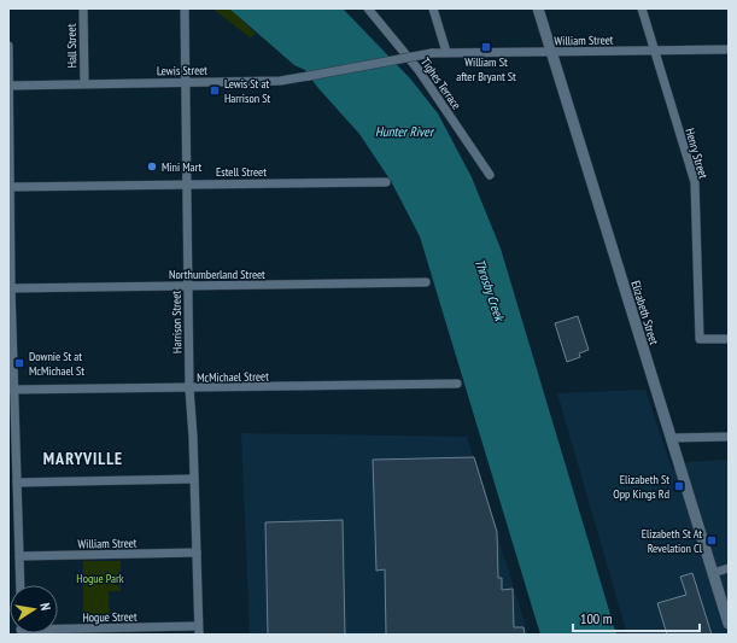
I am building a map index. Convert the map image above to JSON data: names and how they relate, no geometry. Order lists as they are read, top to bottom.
{
  "streets": {
    "main road": ["Elizabeth Street"],
    "street": [
      "William Street",
      "Hall Street",
      "Lewis Street",
      "Tighes Terrace",
      "Henry Street",
      "Estell Street",
      "Northumberland Street",
      "Harrison Street",
      "McMichael Street",
      "Hogue Street"
    ]
  },
  "crossings": [
    ["William Street", "Lewis Street"],
    ["William Street", "Henry Street"],
    ["William Street", "Elizabeth Street"],
    ["William Street", "Harrison Street"],
    ["Hall Street", "Lewis Street"],
    ["Lewis Street", "Harrison Street"],
    ["Estell Street", "Harrison Street"],
    ["Northumberland Street", "Harrison Street"],
    ["Harrison Street", "McMichael Street"],
    ["Harrison Street", "Hogue Street"]
  ],
  "districts": ["MARYVILLE"],
  "water": ["Hunter River", "Throsby Creek"],
  "parks": ["Hogue Park"],
  "places": {
    "transit": [
      "William St after Bryant St",
      "Lewis St at Harrison St",
      "Downie St at McMichael St",
      "Elizabeth St Opp Kings Rd",
      "Elizabeth St At Revelation Cl"
    ],
    "other": ["Mini Mart"]
  },
  "scale_bar": "100 m",
  "north": "right"
}
